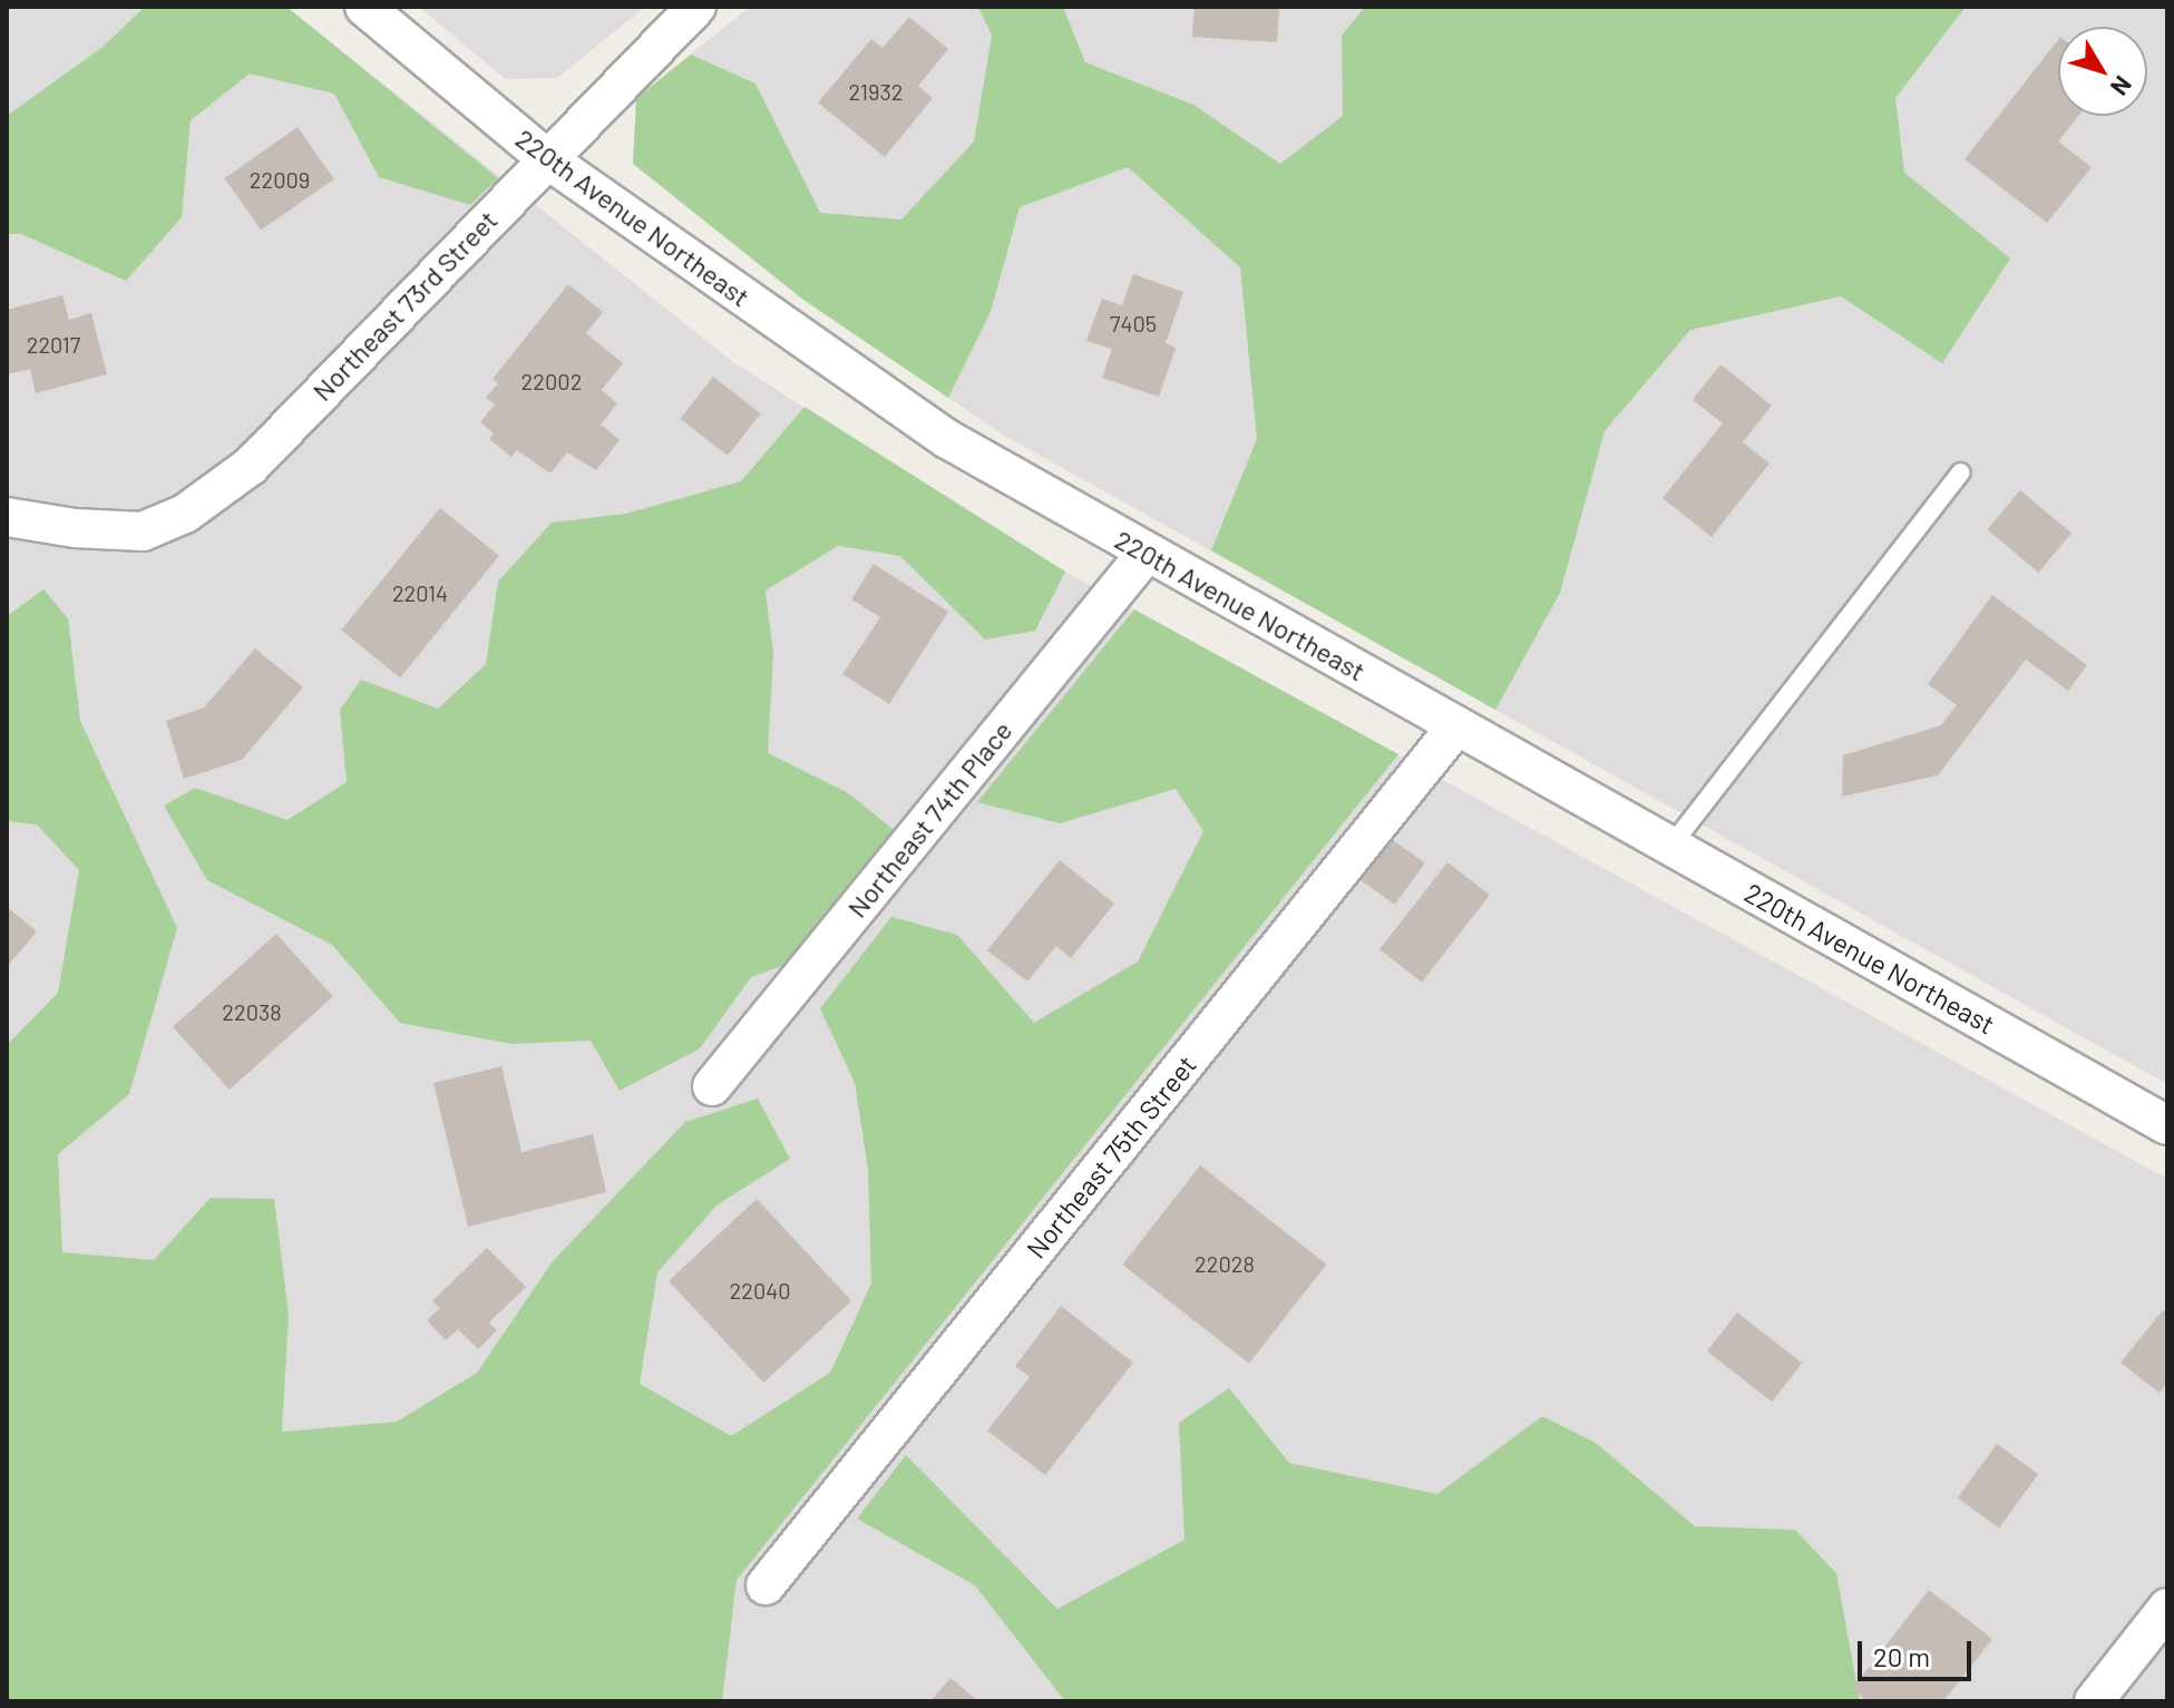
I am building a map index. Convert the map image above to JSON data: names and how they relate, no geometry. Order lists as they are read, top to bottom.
{
  "streets": {
    "street": [
      "220th Avenue Northeast",
      "Northeast 73rd Street",
      "Northeast 74th Place",
      "Northeast 75th Street"
    ]
  },
  "crossings": [
    ["220th Avenue Northeast", "Northeast 73rd Street"],
    ["220th Avenue Northeast", "Northeast 74th Place"],
    ["220th Avenue Northeast", "Northeast 75th Street"]
  ],
  "house_numbers": [
    "21932",
    "22009",
    "7405",
    "22017",
    "22002",
    "22014",
    "22038",
    "22028",
    "22040"
  ],
  "scale_bar": "20 m",
  "north": "bottom right"
}
